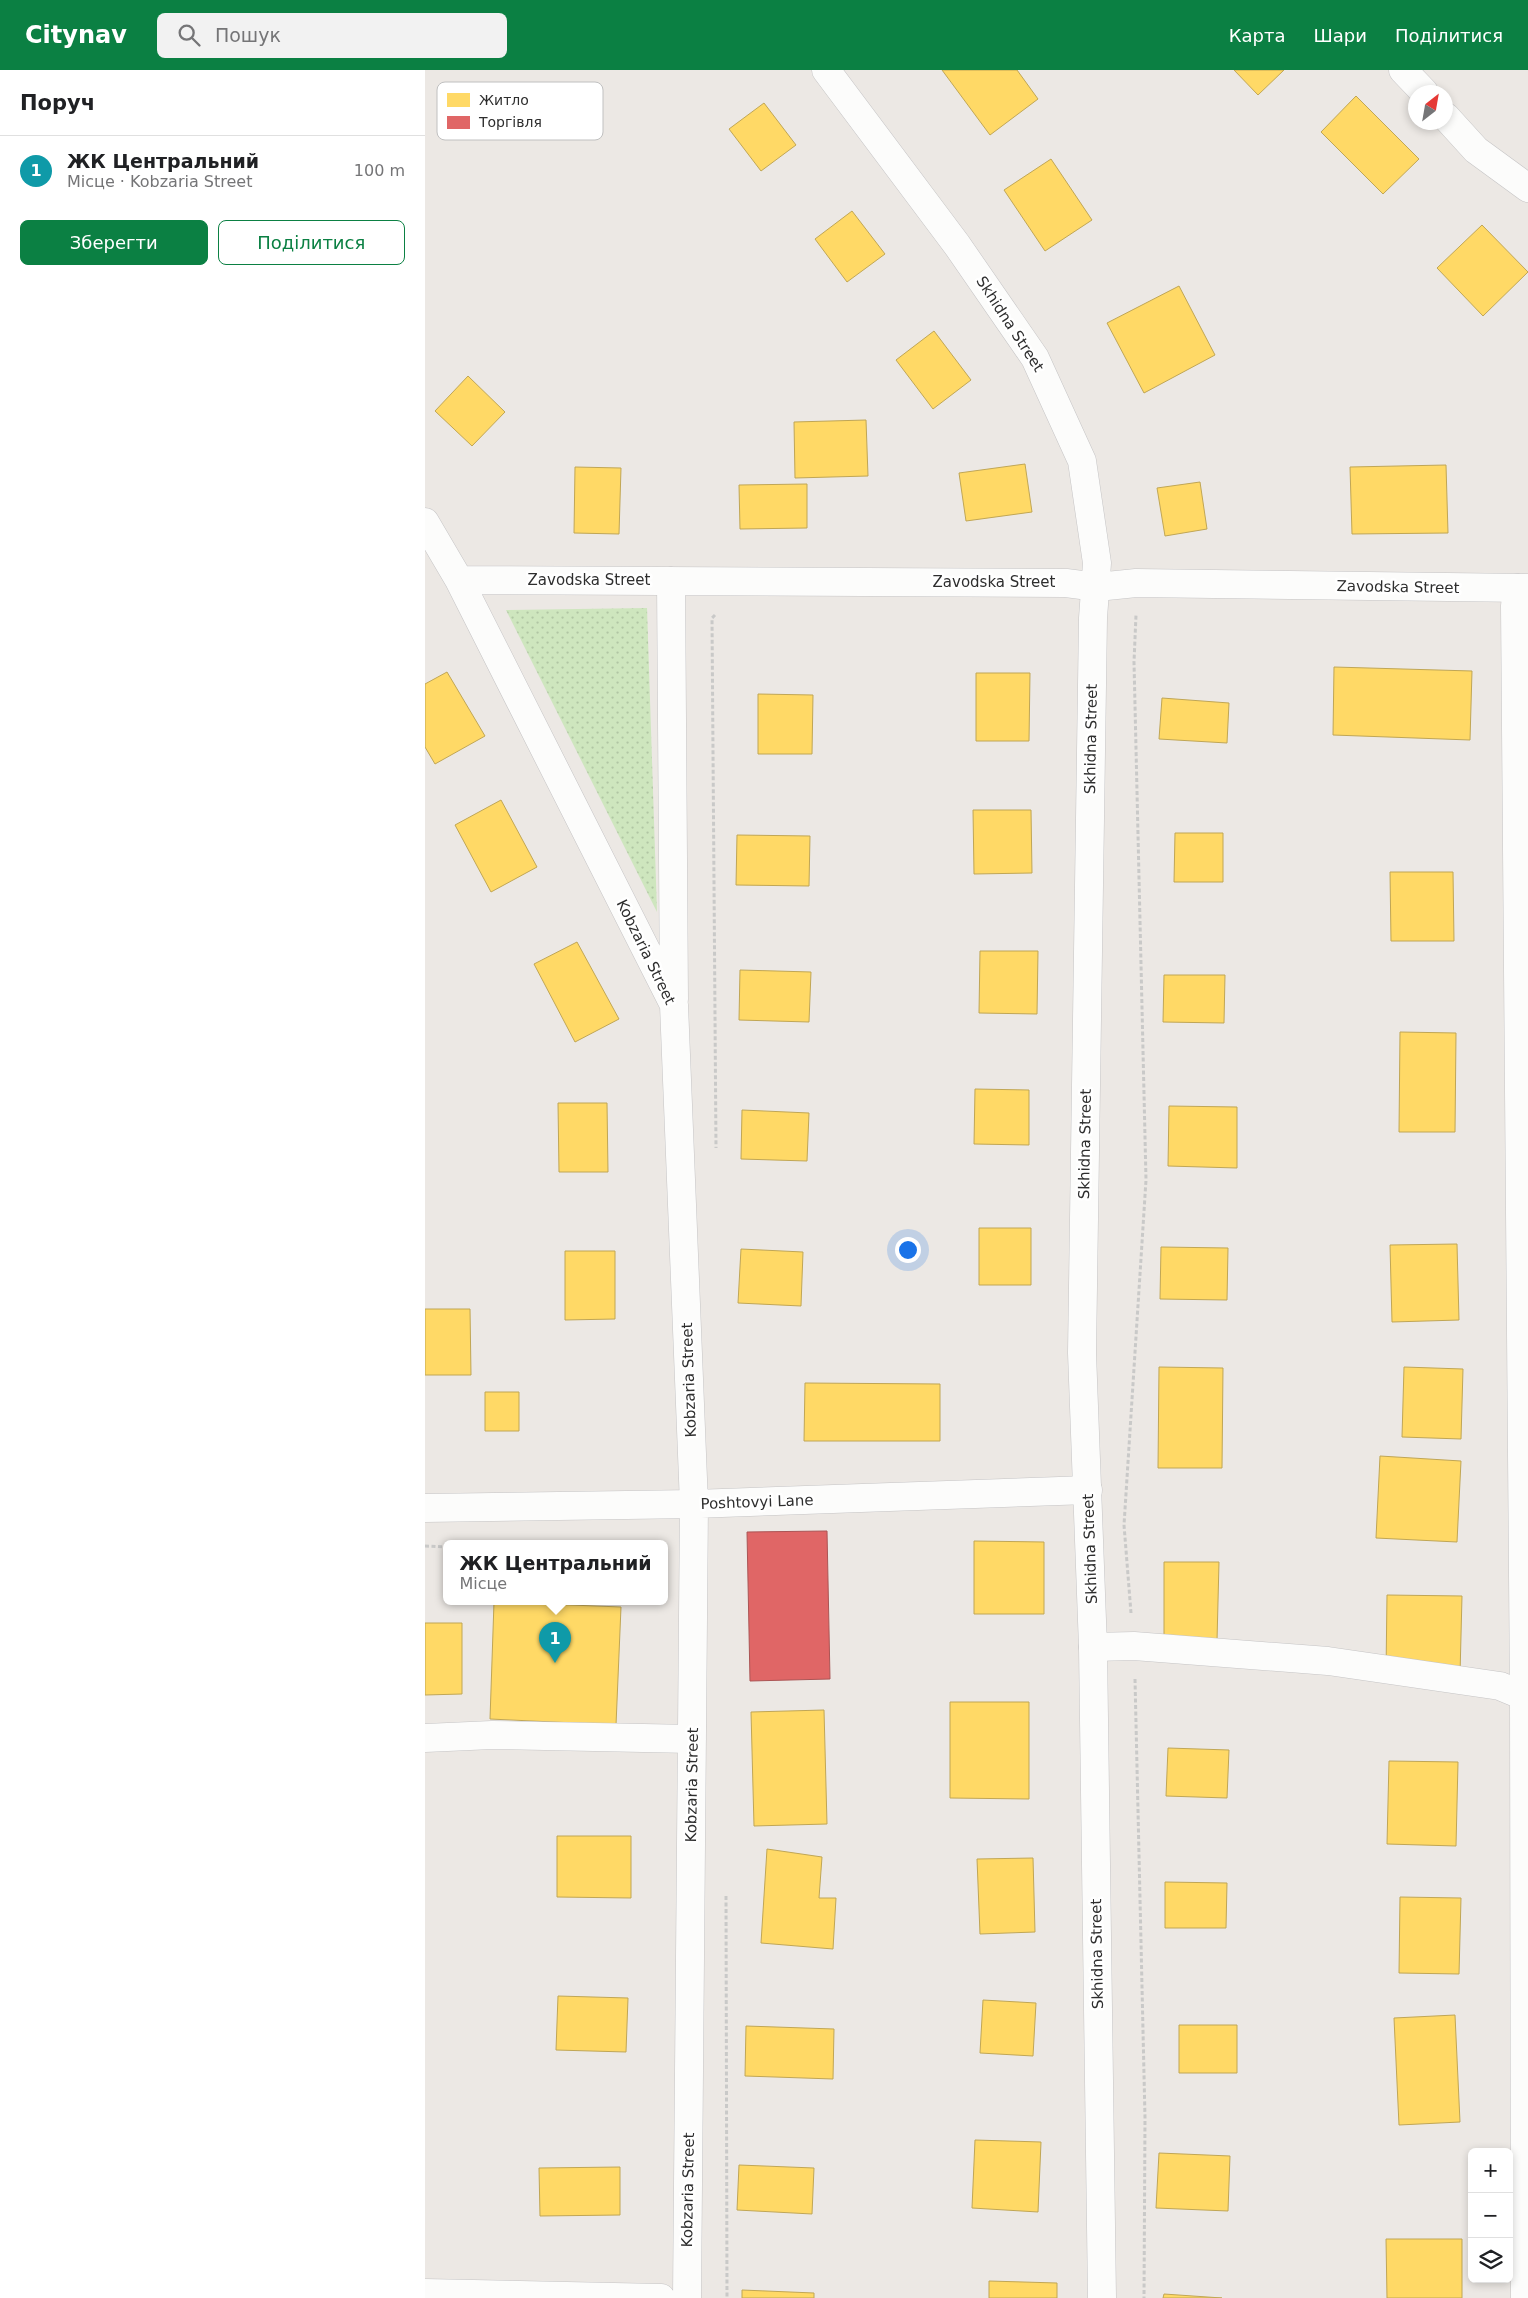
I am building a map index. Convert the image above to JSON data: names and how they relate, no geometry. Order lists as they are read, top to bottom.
{
  "streets": {
    "street": [
      "Skhidna Street",
      "Zavodska Street",
      "Kobzaria Street",
      "Poshtovyi Lane"
    ]
  },
  "crossings": [
    ["Skhidna Street", "Zavodska Street"],
    ["Skhidna Street", "Poshtovyi Lane"],
    ["Zavodska Street", "Kobzaria Street"],
    ["Kobzaria Street", "Poshtovyi Lane"]
  ],
  "legend": ["Житло", "Торгівля"],
  "north": "top right",
  "page": {
    "header": "Citynav",
    "search": "Пошук",
    "nav": ["Карта", "Шари", "Поділитися"],
    "heading": "Поруч",
    "list": [
      {
        "mark": "1",
        "name": "ЖК Центральний",
        "note": "Місце · Kobzaria Street",
        "value": "100 m"
      }
    ],
    "buttons": ["Зберегти", "Поділитися"],
    "popup": ["ЖК Центральний", "Місце"],
    "pins": "1",
    "map_buttons": ["+", "−"]
  }
}
